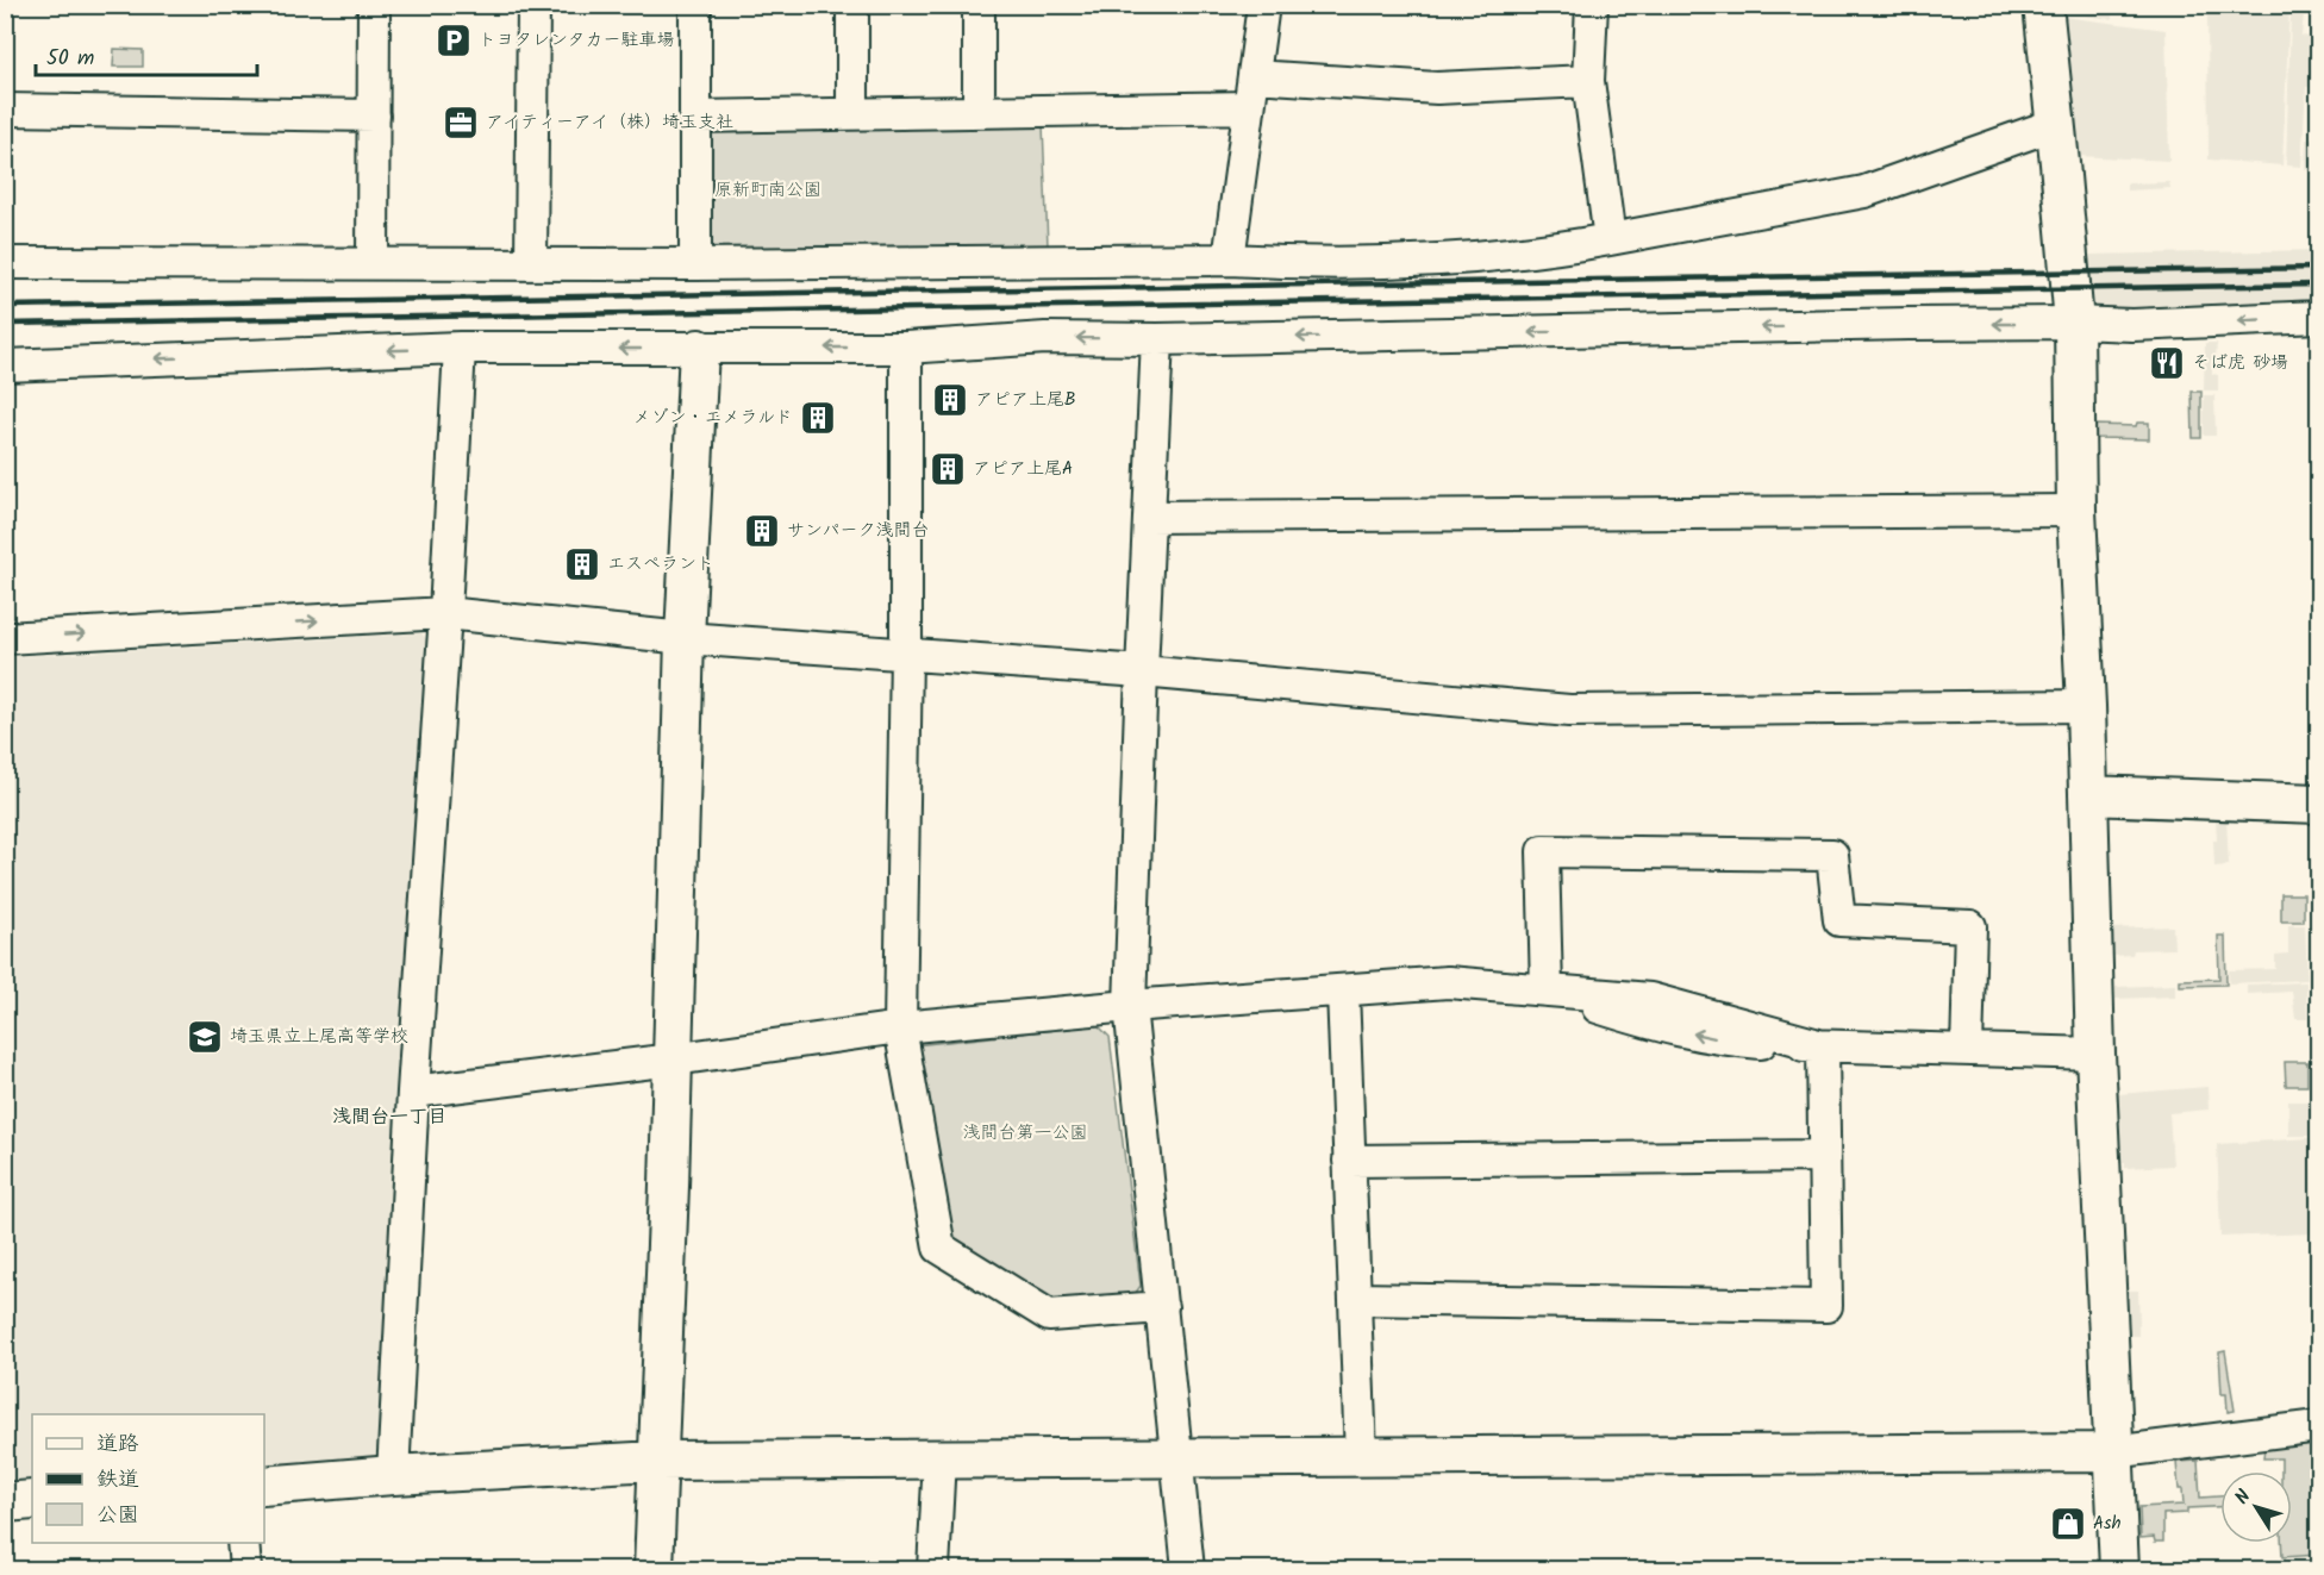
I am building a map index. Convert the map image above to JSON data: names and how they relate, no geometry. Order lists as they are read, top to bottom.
{
  "districts": ["浅間台一丁目"],
  "parks": ["原新町南公園", "浅間台第一公園"],
  "places": {
    "parking": ["トヨタレンタカー駐車場"],
    "office": ["アイティーアイ（株）埼玉支社"],
    "restaurant": ["そば虎 砂場"],
    "building": [
      "アピア上尾B",
      "メゾン・エメラルド",
      "アピア上尾A",
      "サンパーク浅間台",
      "エスペラント"
    ],
    "school or university": ["埼玉県立上尾高等学校"],
    "shop": ["Ash"]
  },
  "legend": ["道路", "鉄道", "公園"],
  "scale_bar": "50 m",
  "north": "top left"
}
